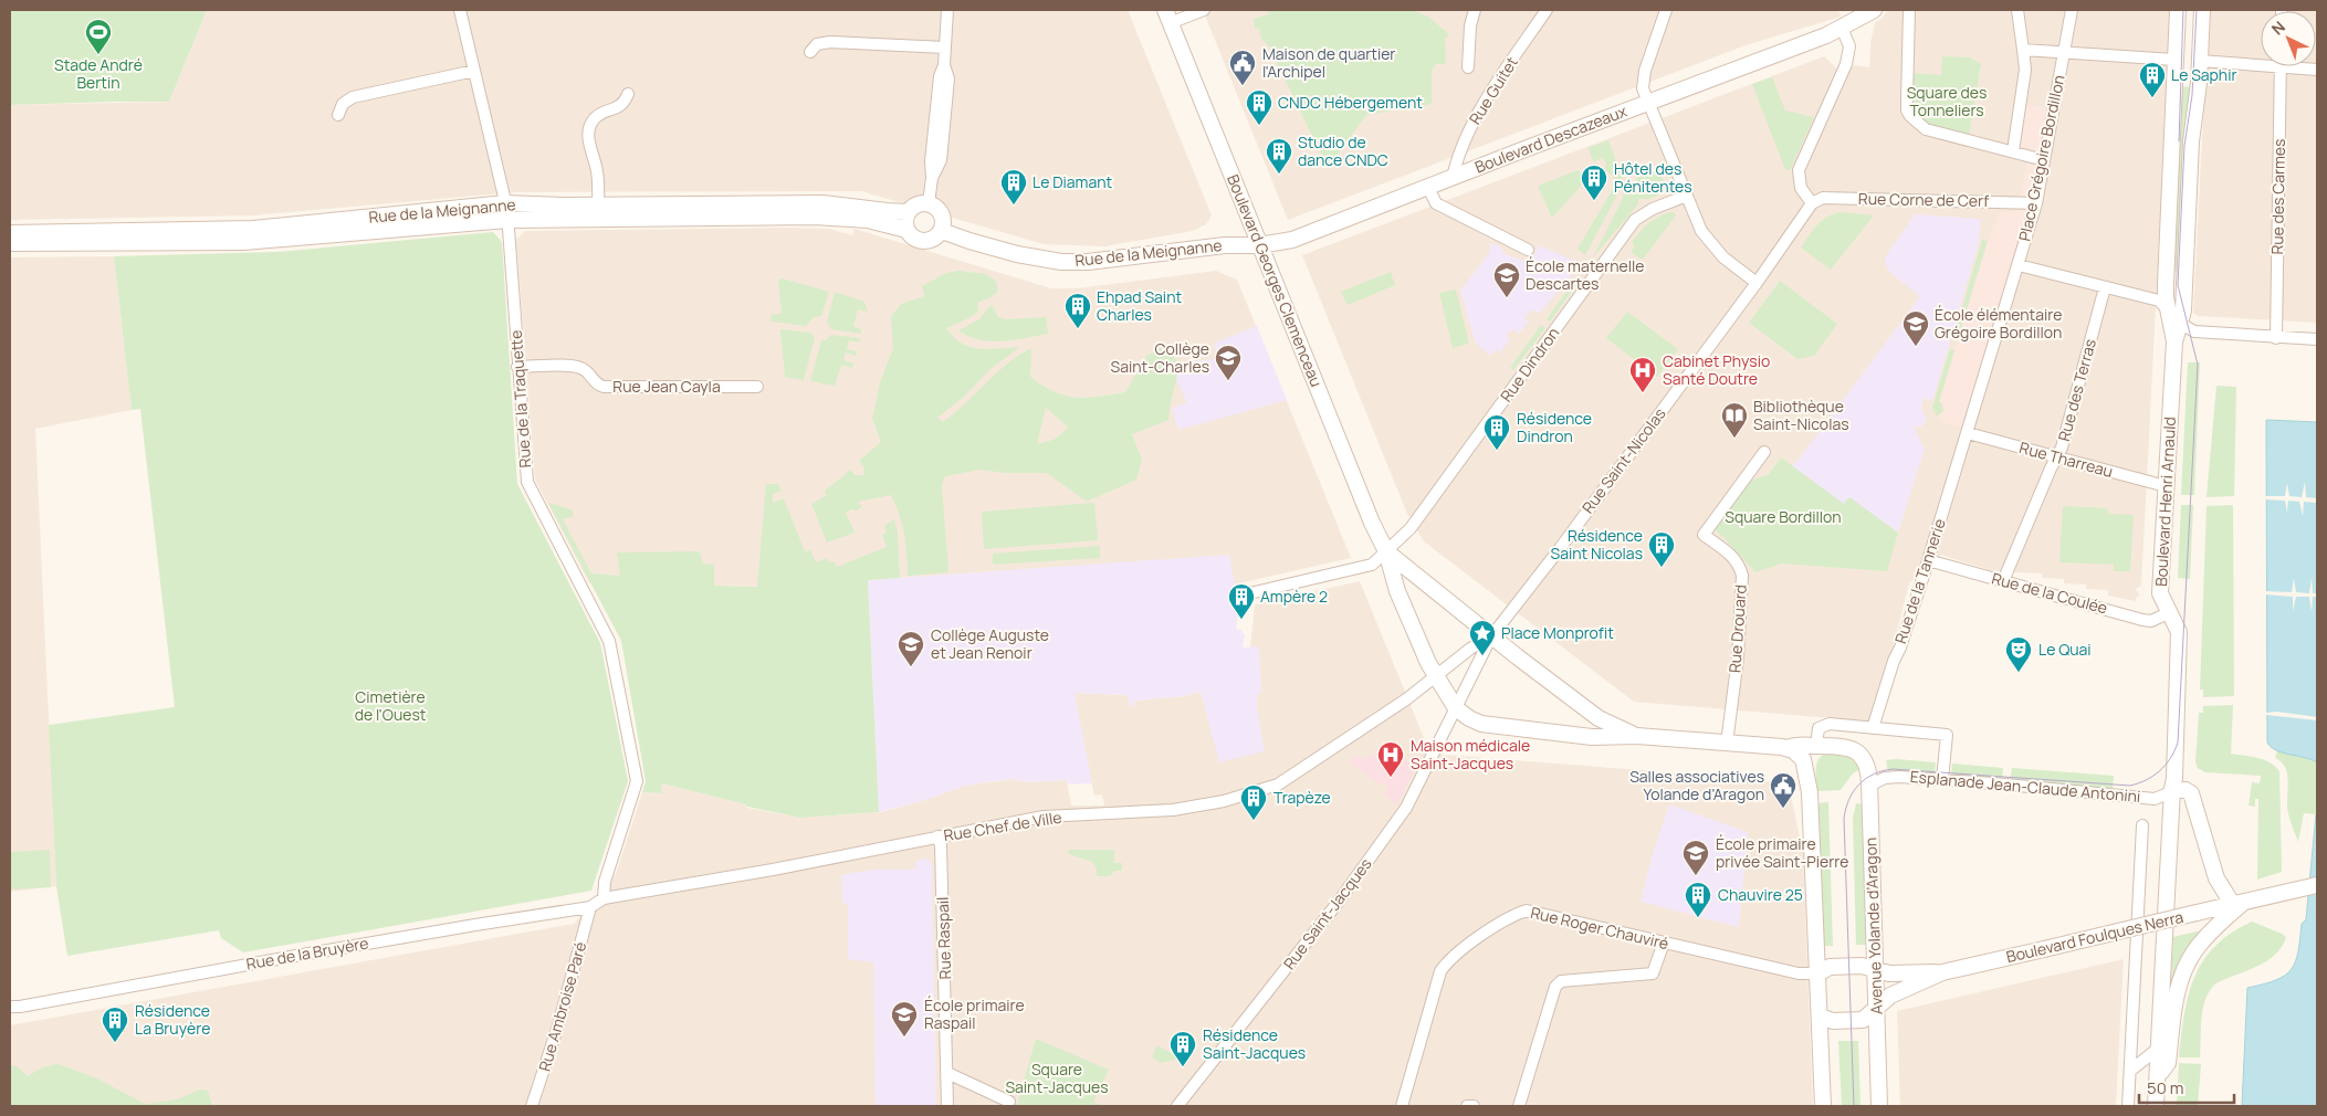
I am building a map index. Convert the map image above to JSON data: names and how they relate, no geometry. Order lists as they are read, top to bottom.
{
  "streets": {
    "main road": [
      "Boulevard Descazeaux",
      "Rue de la Meignanne",
      "Boulevard Georges Clemenceau",
      "Boulevard Henri Arnauld",
      "Avenue Yolande d’Aragon",
      "Boulevard Foulques Nerra"
    ],
    "street": [
      "Rue Guitet",
      "Place Grégoire Bordillon",
      "Rue des Carmes",
      "Rue Corne de Cerf",
      "Rue Dindron",
      "Rue Jean Cayla",
      "Rue des Terras",
      "Rue de la Traquette",
      "Rue Tharreau",
      "Rue Saint-Nicolas",
      "Rue de la Tannerie",
      "Rue de la Coulée",
      "Rue Drouard",
      "Esplanade Jean-Claude Antonini",
      "Rue Chef de Ville",
      "Rue Saint-Jacques",
      "Rue Roger Chauviré",
      "Rue Raspail",
      "Rue de la Bruyère",
      "Rue Ambroise Paré"
    ]
  },
  "crossings": [
    ["Rue Guitet", "Boulevard Descazeaux"],
    ["Boulevard Descazeaux", "Rue de la Meignanne"],
    ["Boulevard Descazeaux", "Boulevard Georges Clemenceau"],
    ["Place Grégoire Bordillon", "Rue Corne de Cerf"],
    ["Place Grégoire Bordillon", "Rue Tharreau"],
    ["Place Grégoire Bordillon", "Rue de la Tannerie"],
    ["Rue Corne de Cerf", "Rue Saint-Nicolas"],
    ["Rue de la Meignanne", "Boulevard Georges Clemenceau"],
    ["Rue de la Meignanne", "Rue de la Traquette"],
    ["Boulevard Georges Clemenceau", "Rue Dindron"],
    ["Rue Jean Cayla", "Rue de la Traquette"],
    ["Rue des Terras", "Rue Tharreau"],
    ["Rue des Terras", "Rue de la Coulée"],
    ["Rue de la Traquette", "Rue Chef de Ville"],
    ["Rue de la Traquette", "Rue de la Bruyère"],
    ["Rue Tharreau", "Boulevard Henri Arnauld"],
    ["Rue Tharreau", "Rue de la Tannerie"],
    ["Boulevard Henri Arnauld", "Rue de la Coulée"],
    ["Boulevard Henri Arnauld", "Esplanade Jean-Claude Antonini"],
    ["Rue de la Tannerie", "Rue de la Coulée"],
    ["Esplanade Jean-Claude Antonini", "Avenue Yolande d’Aragon"],
    ["Rue Chef de Ville", "Rue Raspail"],
    ["Rue Chef de Ville", "Rue de la Bruyère"],
    ["Avenue Yolande d’Aragon", "Rue Roger Chauviré"],
    ["Avenue Yolande d’Aragon", "Boulevard Foulques Nerra"],
    ["Rue Roger Chauviré", "Boulevard Foulques Nerra"],
    ["Rue de la Bruyère", "Rue Ambroise Paré"]
  ],
  "parks": [
    "Square des Tonneliers",
    "Square Bordillon",
    "Cimetière de l'Ouest",
    "Square Saint-Jacques"
  ],
  "places": {
    "sports": ["Stade André Bertin"],
    "public building": ["Maison de quartier l'Archipel", "Salles associatives Yolande d'Aragon"],
    "building": [
      "Le Saphir",
      "CNDC Hébergement",
      "Studio de dance CNDC",
      "Hôtel des Pénitentes",
      "Le Diamant",
      "Ehpad Saint Charles",
      "Résidence Dindron",
      "Résidence Saint Nicolas",
      "Ampère 2",
      "Trapèze",
      "Chauvire 25",
      "Résidence La Bruyère",
      "Résidence Saint-Jacques"
    ],
    "school or university": [
      "École maternelle Descartes",
      "École élémentaire Grégoire Bordillon",
      "Collège Saint-Charles",
      "Collège Auguste et Jean Renoir",
      "École primaire privée Saint-Pierre",
      "École primaire Raspail"
    ],
    "hospital": ["Cabinet Physio Santé Doutre", "Maison médicale Saint-Jacques"],
    "library": ["Bibliothèque Saint-Nicolas"],
    "place": ["Place Monprofit"],
    "theatre": ["Le Quai"]
  },
  "scale_bar": "50 m",
  "north": "top left"
}
